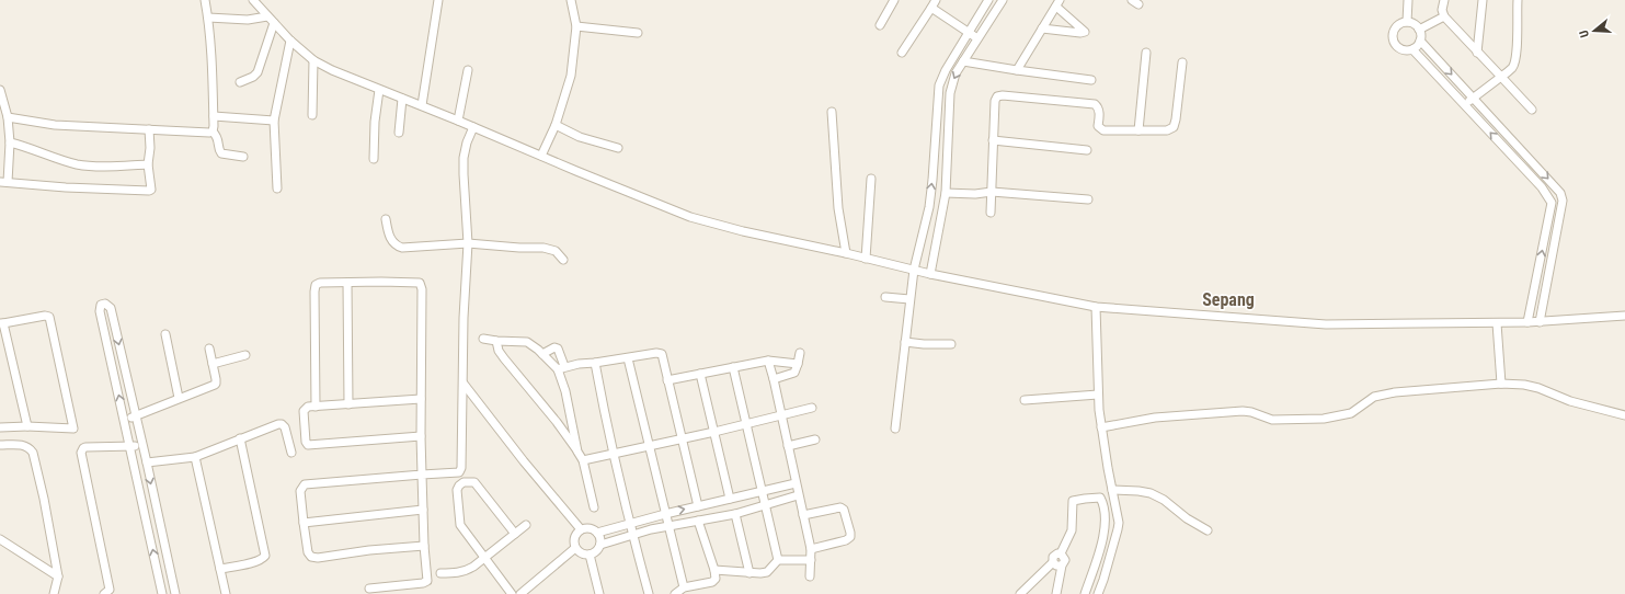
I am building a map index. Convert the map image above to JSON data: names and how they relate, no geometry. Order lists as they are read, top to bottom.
{
  "districts": ["Sepang"],
  "north": "left"
}
